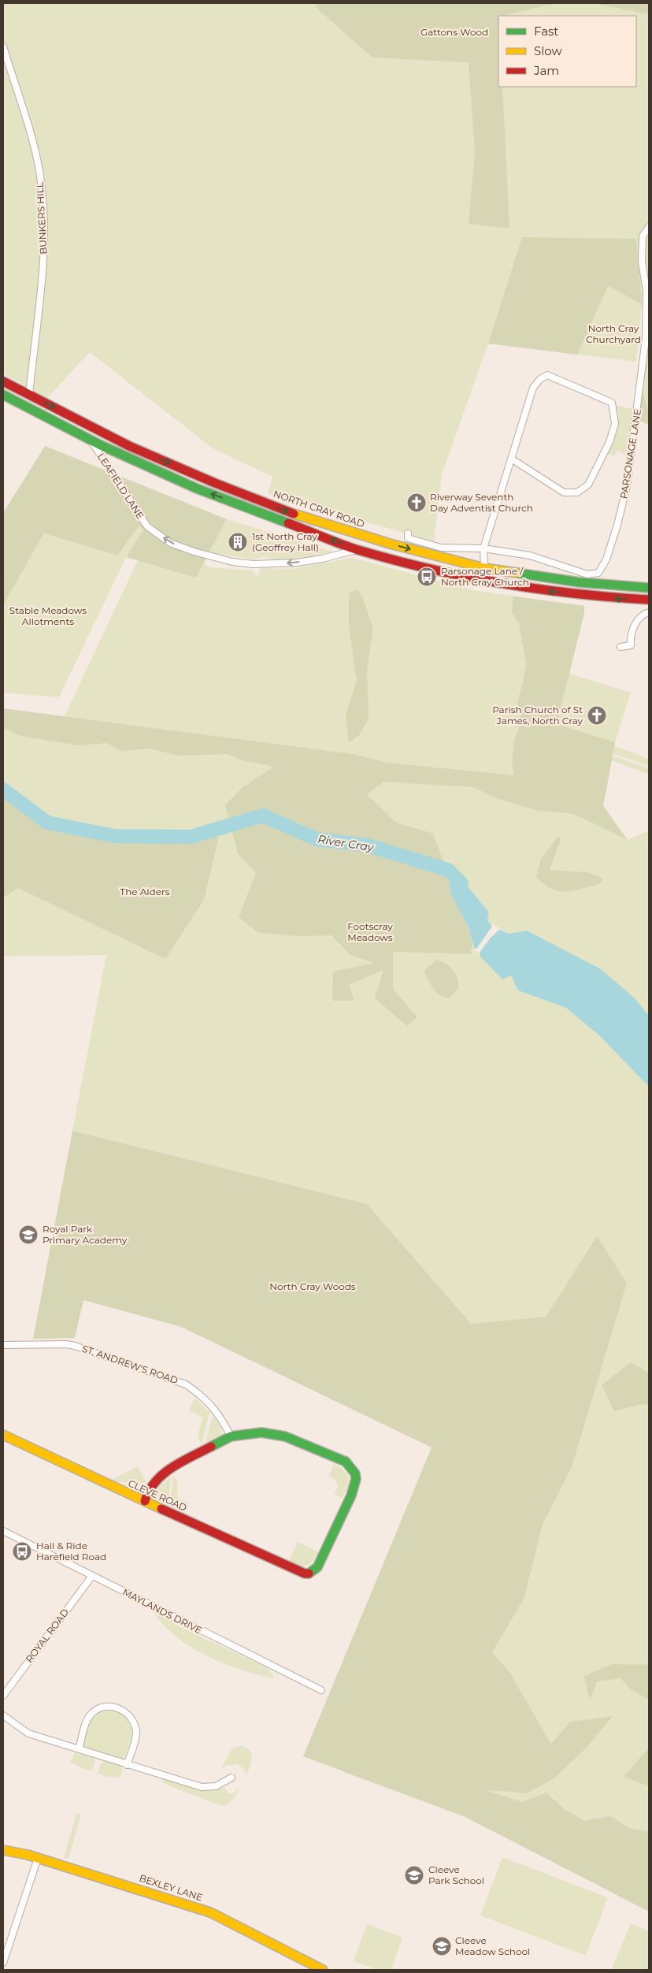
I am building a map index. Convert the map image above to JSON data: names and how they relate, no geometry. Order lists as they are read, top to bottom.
{
  "streets": {
    "main road": ["NORTH CRAY ROAD", "CLEVE ROAD", "BEXLEY LANE"],
    "street": [
      "BUNKERS HILL",
      "PARSONAGE LANE",
      "LEAFIELD LANE",
      "ST. ANDREW'S ROAD",
      "MAYLANDS DRIVE",
      "ROYAL ROAD"
    ]
  },
  "crossings": [
    ["BUNKERS HILL", "NORTH CRAY ROAD"],
    ["ST. ANDREW'S ROAD", "CLEVE ROAD"],
    ["MAYLANDS DRIVE", "ROYAL ROAD"]
  ],
  "one_way": ["LEAFIELD LANE"],
  "water": ["River Cray"],
  "parks": [
    "Gattons Wood",
    "North Cray Churchyard",
    "Stable Meadows Allotments",
    "The Alders",
    "Footscray Meadows",
    "North Cray Woods"
  ],
  "places": {
    "church": ["Riverway Seventh Day Adventist Church", "Parish Church of St James, North Cray"],
    "building": ["1st North Cray (Geoffrey Hall)"],
    "bus stop": ["Parsonage Lane / North Cray Church", "Hail & Ride Harefield Road"],
    "school or university": ["Royal Park Primary Academy", "Cleeve Park School", "Cleeve Meadow School"]
  },
  "legend": ["Fast", "Slow", "Jam"]
}
